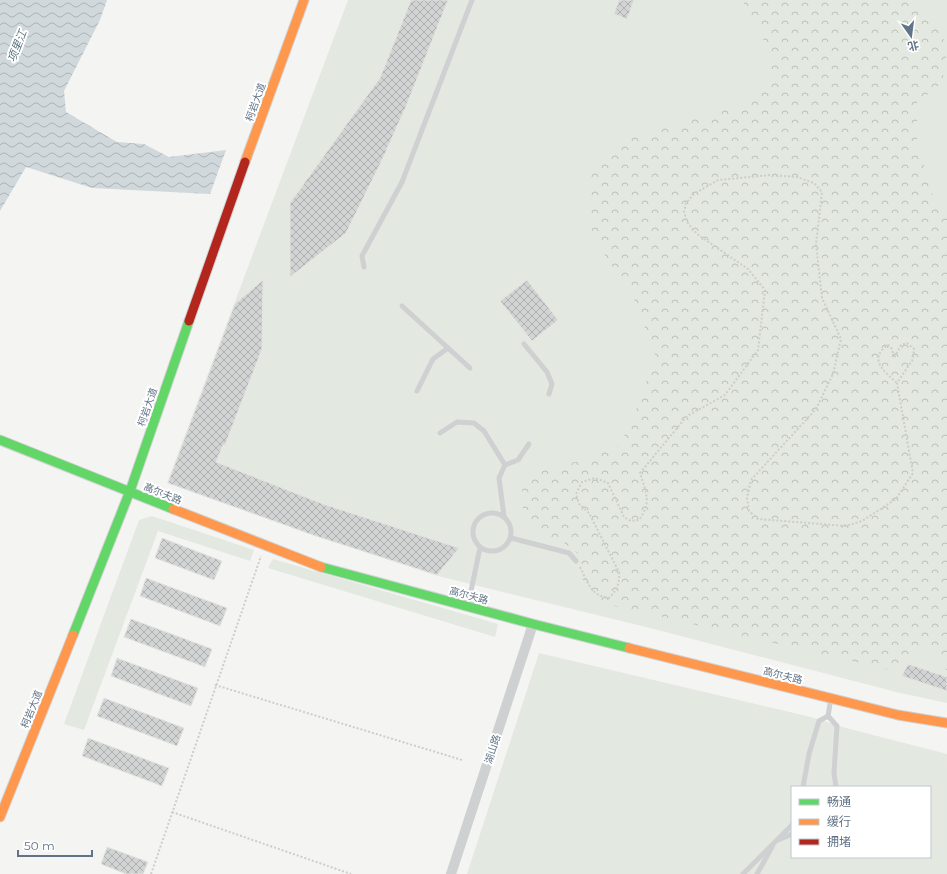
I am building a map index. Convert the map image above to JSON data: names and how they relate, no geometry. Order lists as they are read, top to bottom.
{
  "streets": {
    "street": ["柯岩大道", "高尔夫路", "湖山路"]
  },
  "crossings": [
    ["柯岩大道", "高尔夫路"],
    ["高尔夫路", "湖山路"]
  ],
  "water": ["项里江"],
  "legend": ["畅通", "缓行", "拥堵"],
  "scale_bar": "50 m",
  "north": "bottom"
}
